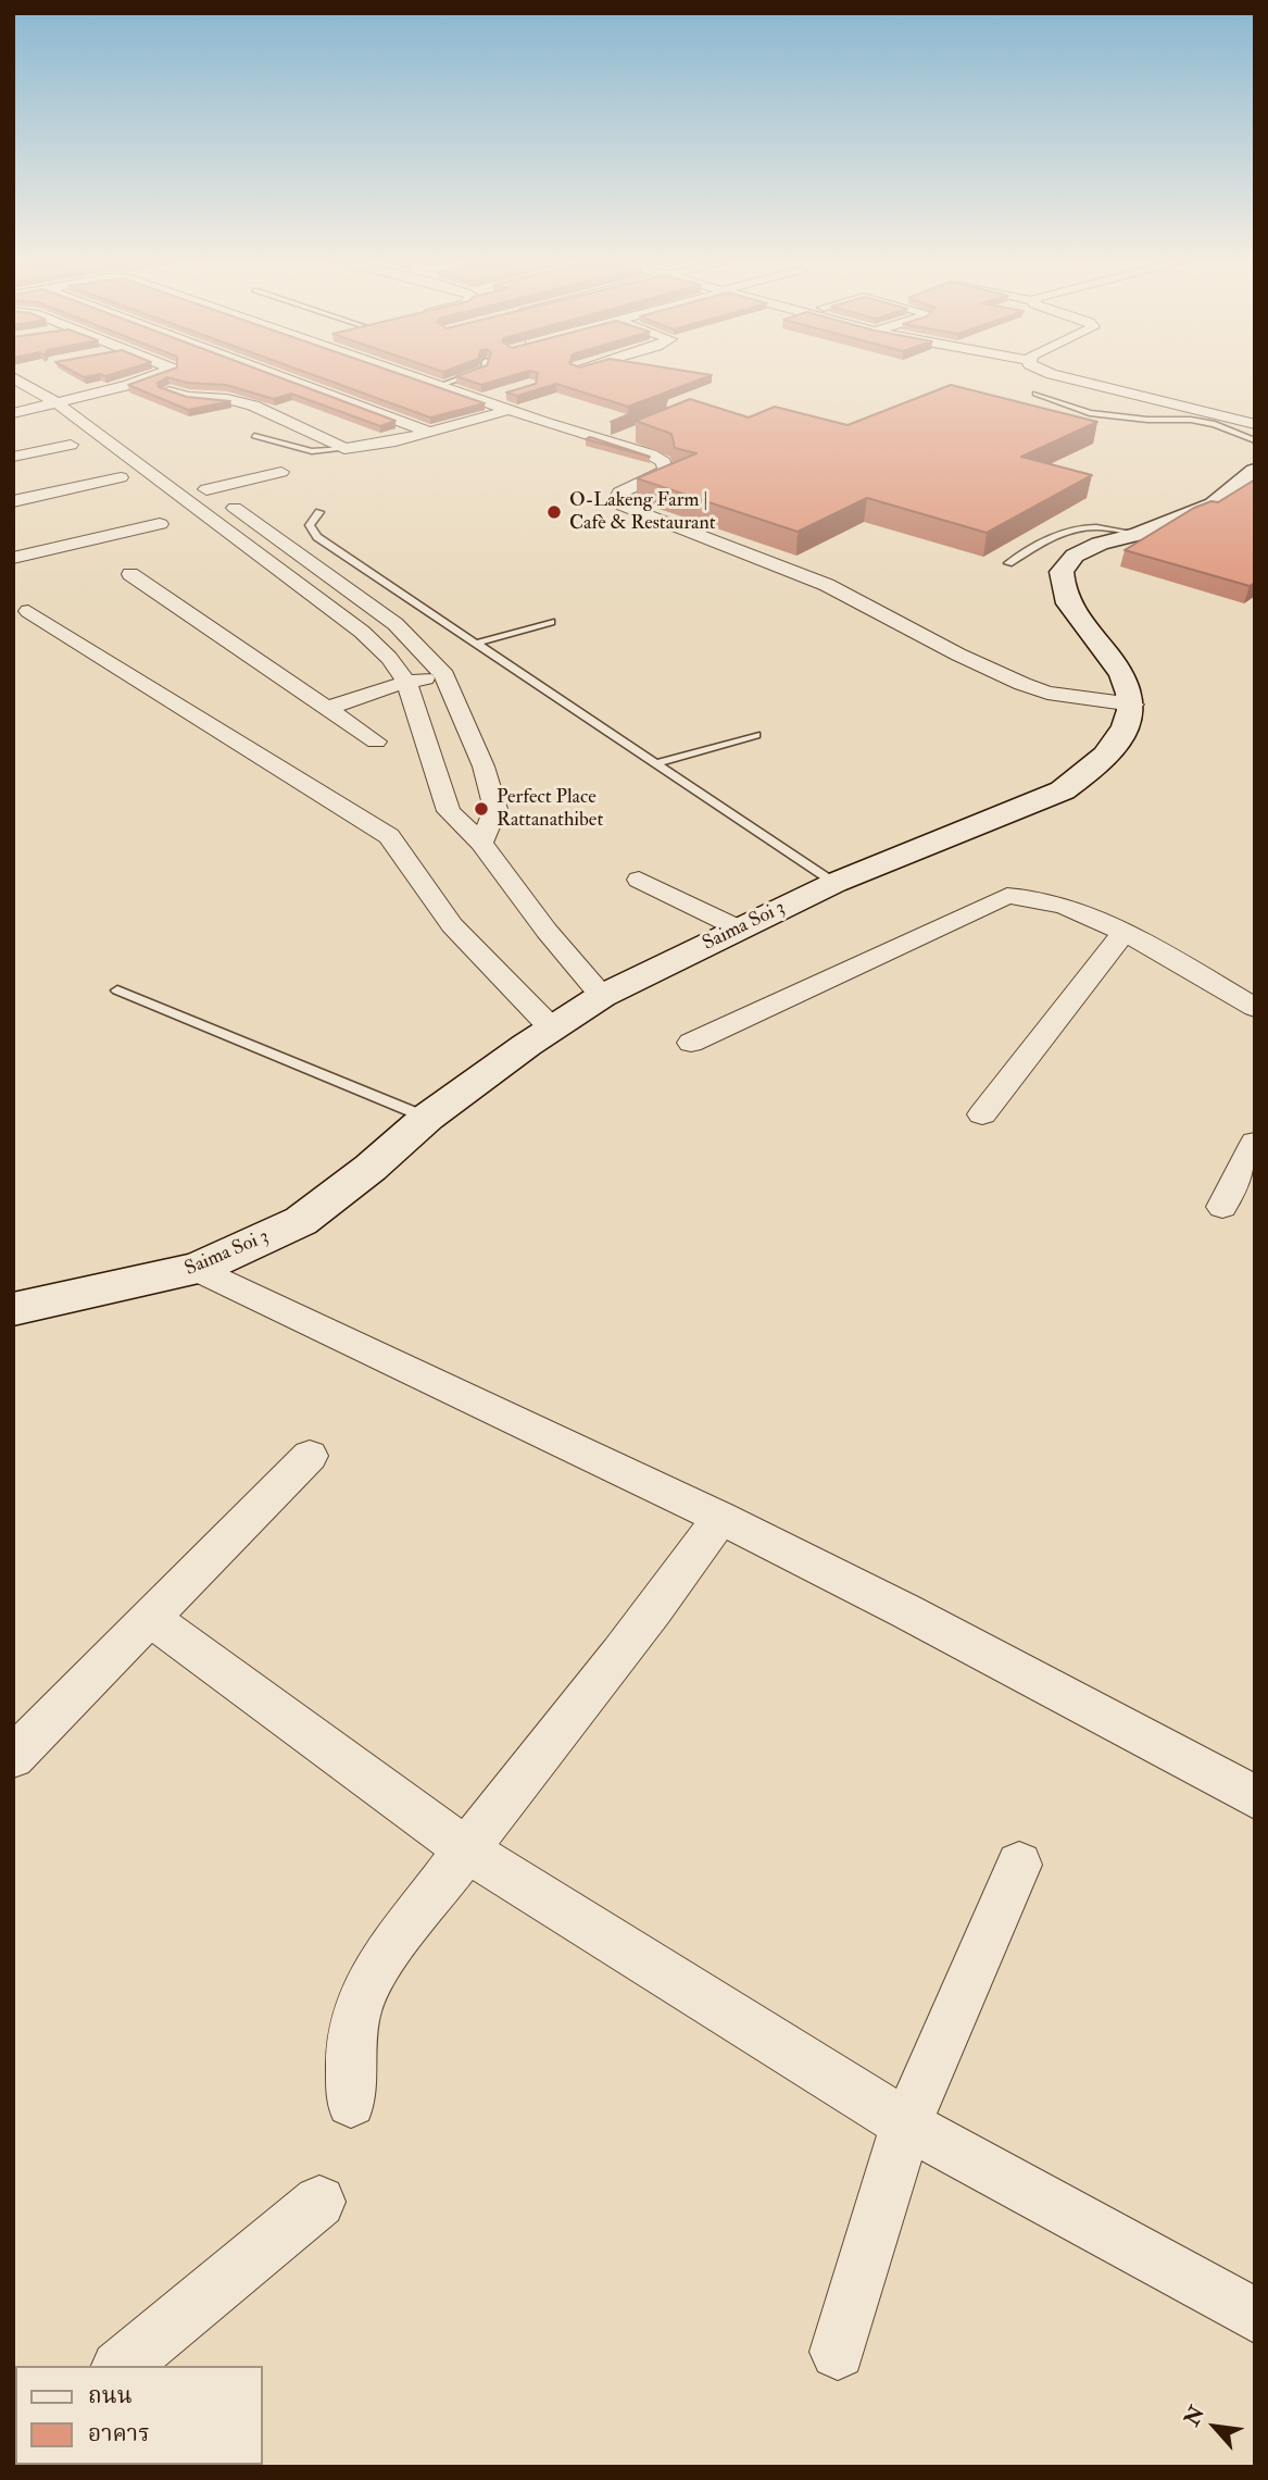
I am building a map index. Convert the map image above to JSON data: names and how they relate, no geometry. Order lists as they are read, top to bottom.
{
  "streets": {
    "street": ["Saima Soi 3"]
  },
  "places": ["O-Lakeng Farm | Cafè & Restaurant", "Perfect Place Rattanathibet"],
  "legend": ["ถนน", "อาคาร"],
  "north": "top left"
}
